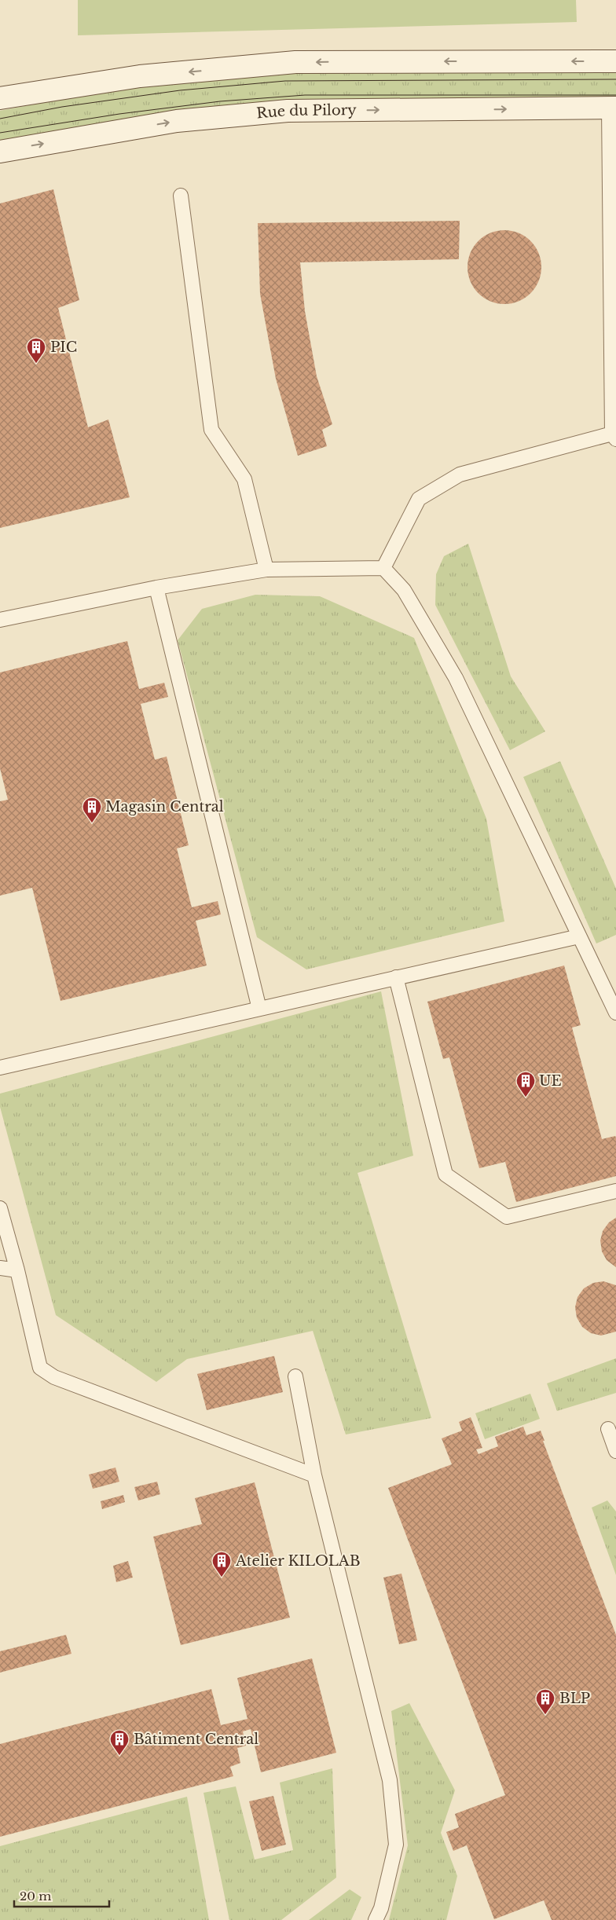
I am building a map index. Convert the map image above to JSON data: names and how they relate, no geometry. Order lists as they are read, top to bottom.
{
  "streets": {
    "main road": ["Rue du Pilory"]
  },
  "places": {
    "building": [
      "PIC",
      "Magasin Central",
      "UE",
      "Atelier KILOLAB",
      "BLP",
      "Bâtiment Central"
    ]
  },
  "scale_bar": "20 m"
}
